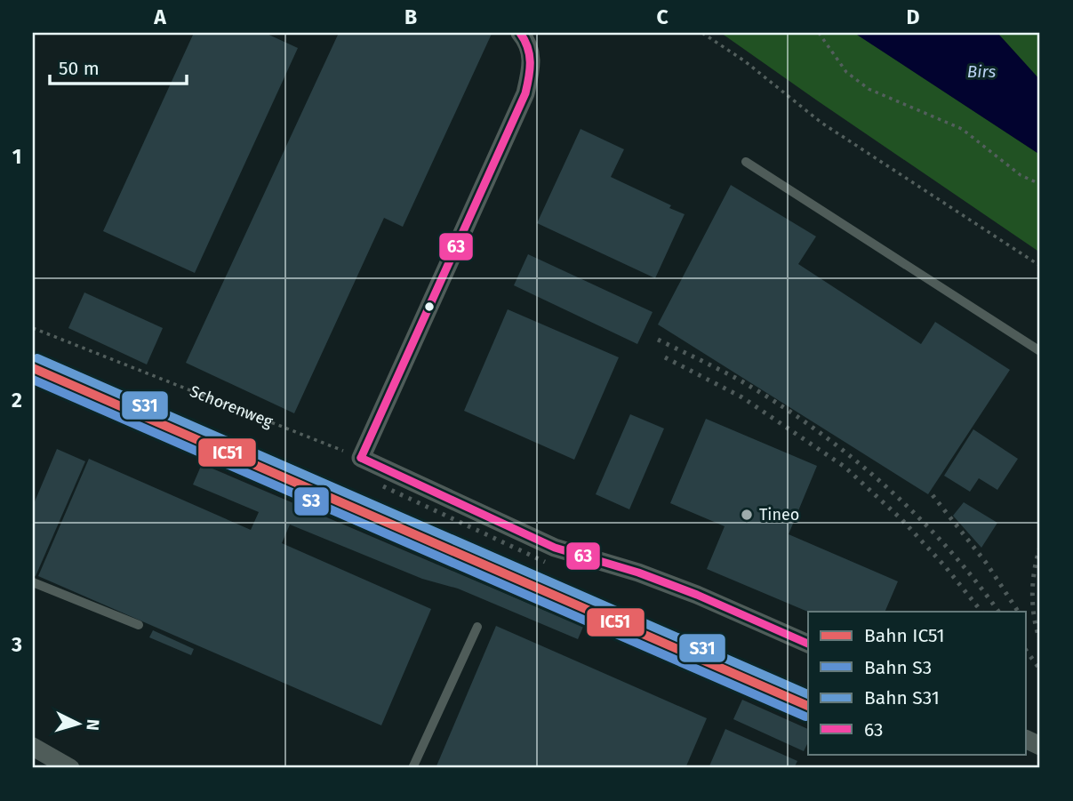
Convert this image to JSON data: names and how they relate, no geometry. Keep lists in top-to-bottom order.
{
  "streets": {
    "path": ["Schorenweg"]
  },
  "water": ["Birs"],
  "places": ["Tineo"],
  "lines": [
    "transit line 63",
    "rail line S31",
    "rail line IC51",
    "rail line S3"
  ],
  "legend": [
    "Bahn IC51",
    "Bahn S3",
    "Bahn S31",
    "63"
  ],
  "scale_bar": "50 m",
  "north": "right",
  "grid": {
    "columns": [
      "A",
      "B",
      "C",
      "D"
    ],
    "rows": ["1", "2", "3"]
  }
}
